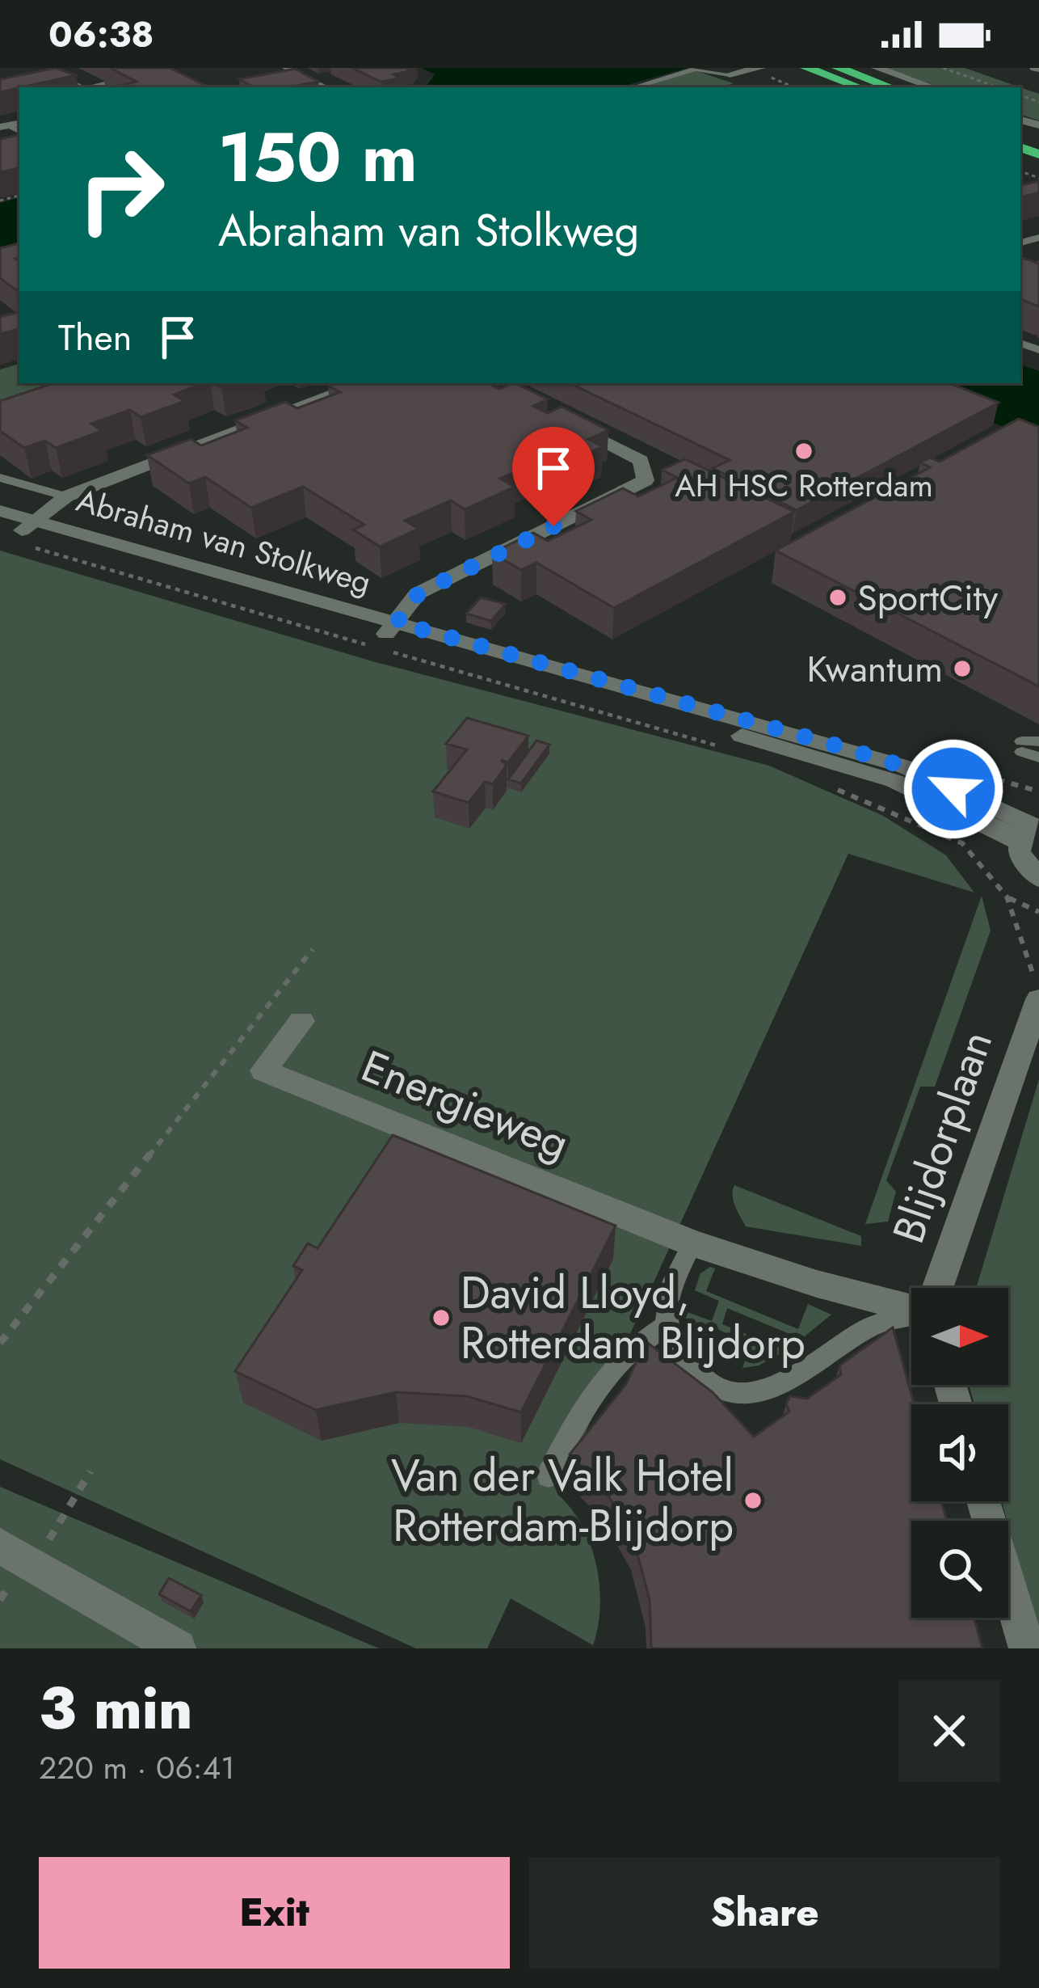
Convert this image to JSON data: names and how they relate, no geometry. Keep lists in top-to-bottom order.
{
  "streets": {
    "street": ["Abraham van Stolkweg", "Energieweg", "Blijdorplaan"]
  },
  "places": [
    "AH HSC Rotterdam",
    "SportCity",
    "Kwantum",
    "David Lloyd, Rotterdam Blijdorp",
    "Van der Valk Hotel Rotterdam-Blijdorp"
  ],
  "north": "right",
  "page": {
    "status": "06:38",
    "turn": ["150 m", "Abraham van Stolkweg"],
    "then": "Then",
    "heading": ["3 min", "220 m · 06:41"],
    "buttons": ["Exit", "Share"]
  }
}
